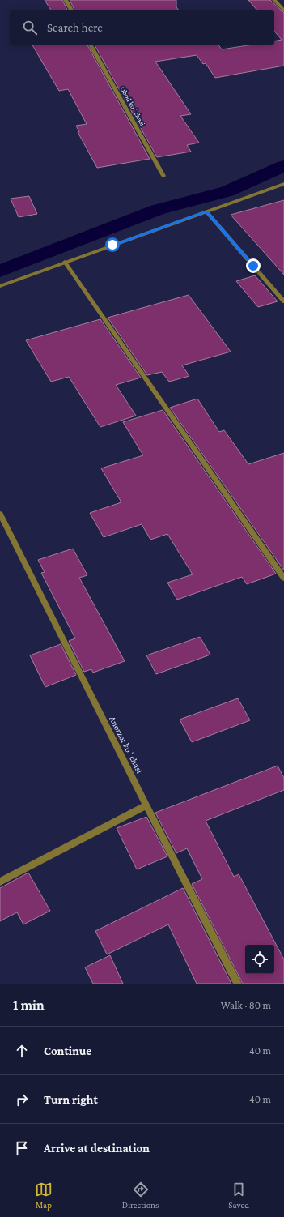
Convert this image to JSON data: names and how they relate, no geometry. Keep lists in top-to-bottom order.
{
  "streets": {
    "street": ["Obod koʻchasi", "Anorzor koʻchasi"]
  },
  "page": {
    "search": "Search here",
    "heading": ["1 min", "Walk · 80 m"],
    "list": [
      ["Continue", "40 m"],
      ["Turn right", "40 m"],
      "Arrive at destination"
    ],
    "nav": ["Map", "Directions", "Saved"]
  }
}
